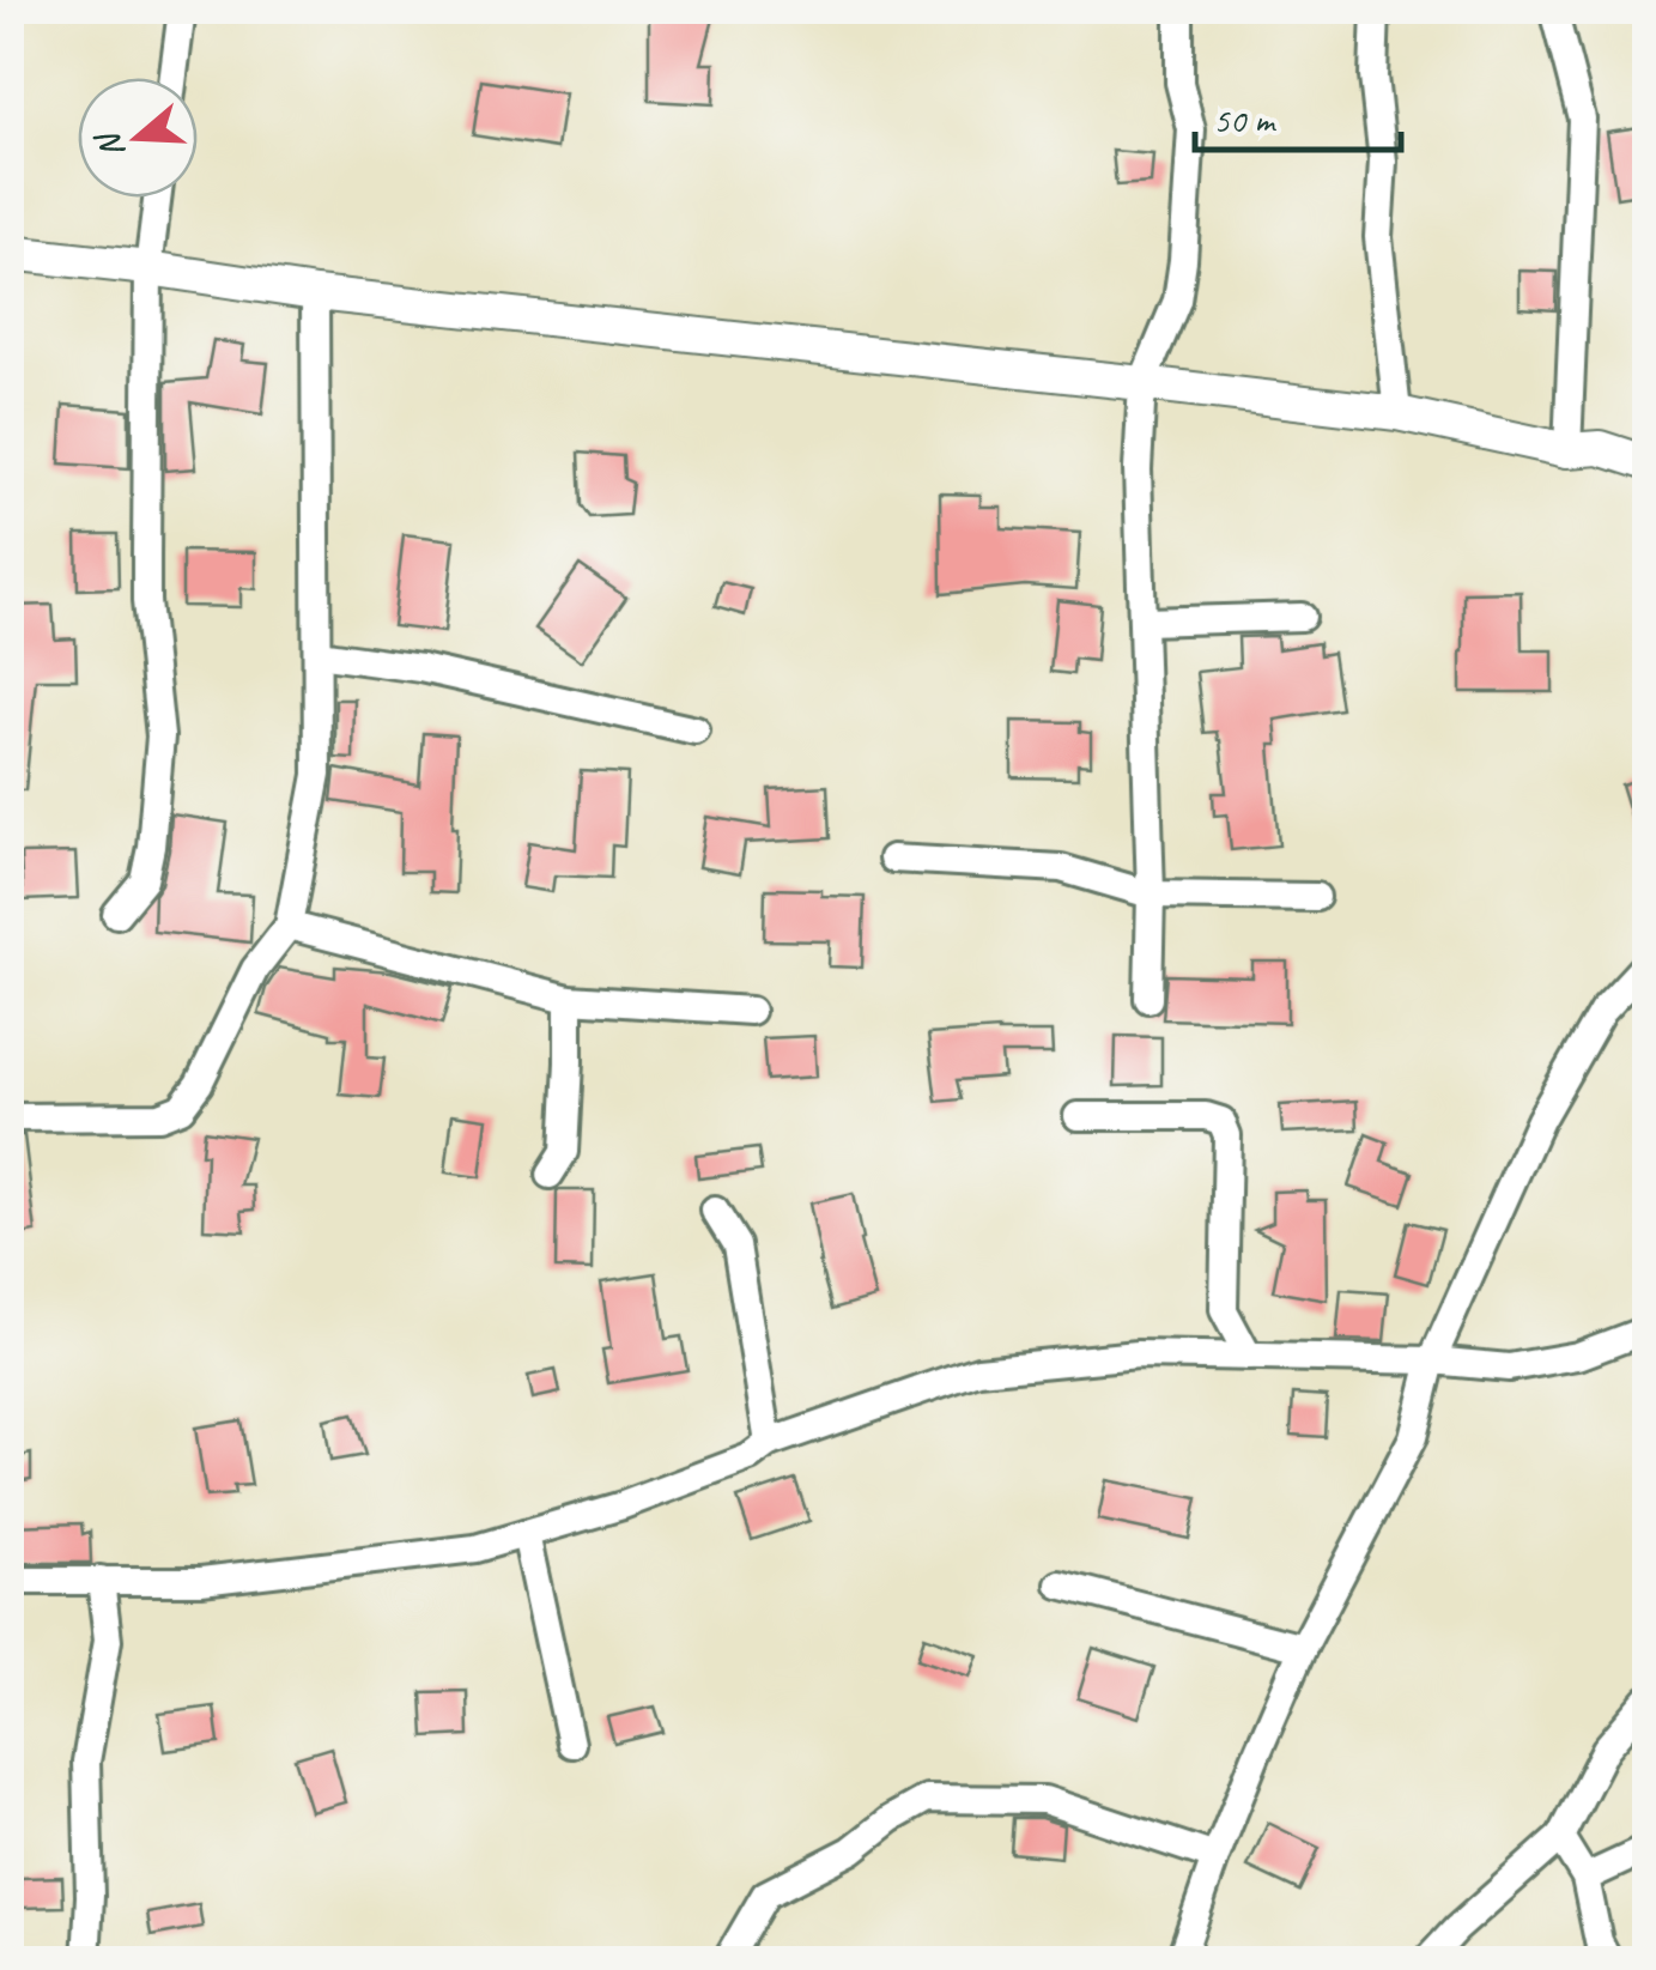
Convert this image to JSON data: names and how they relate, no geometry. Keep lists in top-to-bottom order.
{
  "scale_bar": "50 m",
  "north": "left"
}
